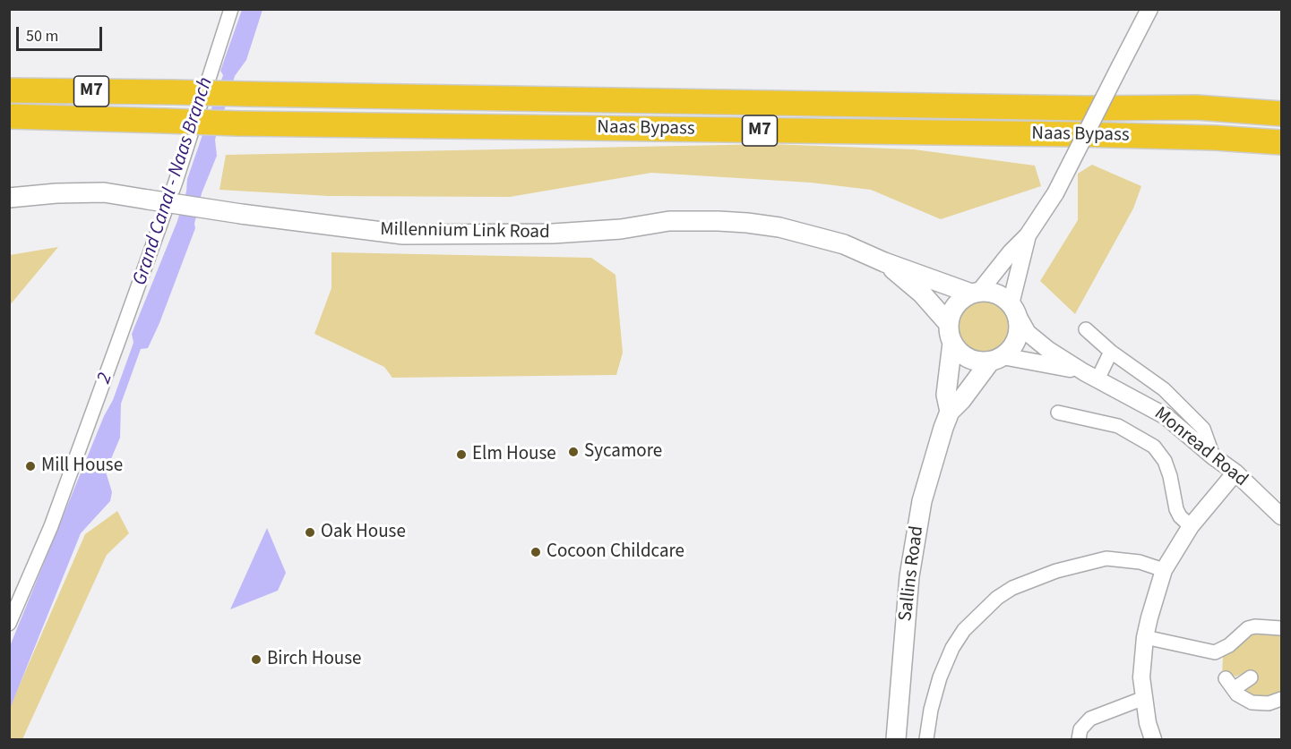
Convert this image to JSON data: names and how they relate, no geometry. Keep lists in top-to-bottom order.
{
  "streets": {
    "highway": ["M7", "Naas Bypass"],
    "main road": ["Millennium Link Road", "Sallins Road"],
    "street": ["Monread Road"]
  },
  "crossings": [
    ["Millennium Link Road", "Monread Road"],
    ["Millennium Link Road", "Sallins Road"],
    ["Monread Road", "Sallins Road"]
  ],
  "water": ["Grand Canal - Naas Branch", "2"],
  "places": [
    "Sycamore",
    "Elm House",
    "Mill House",
    "Oak House",
    "Cocoon Childcare",
    "Birch House"
  ],
  "scale_bar": "50 m"
}
